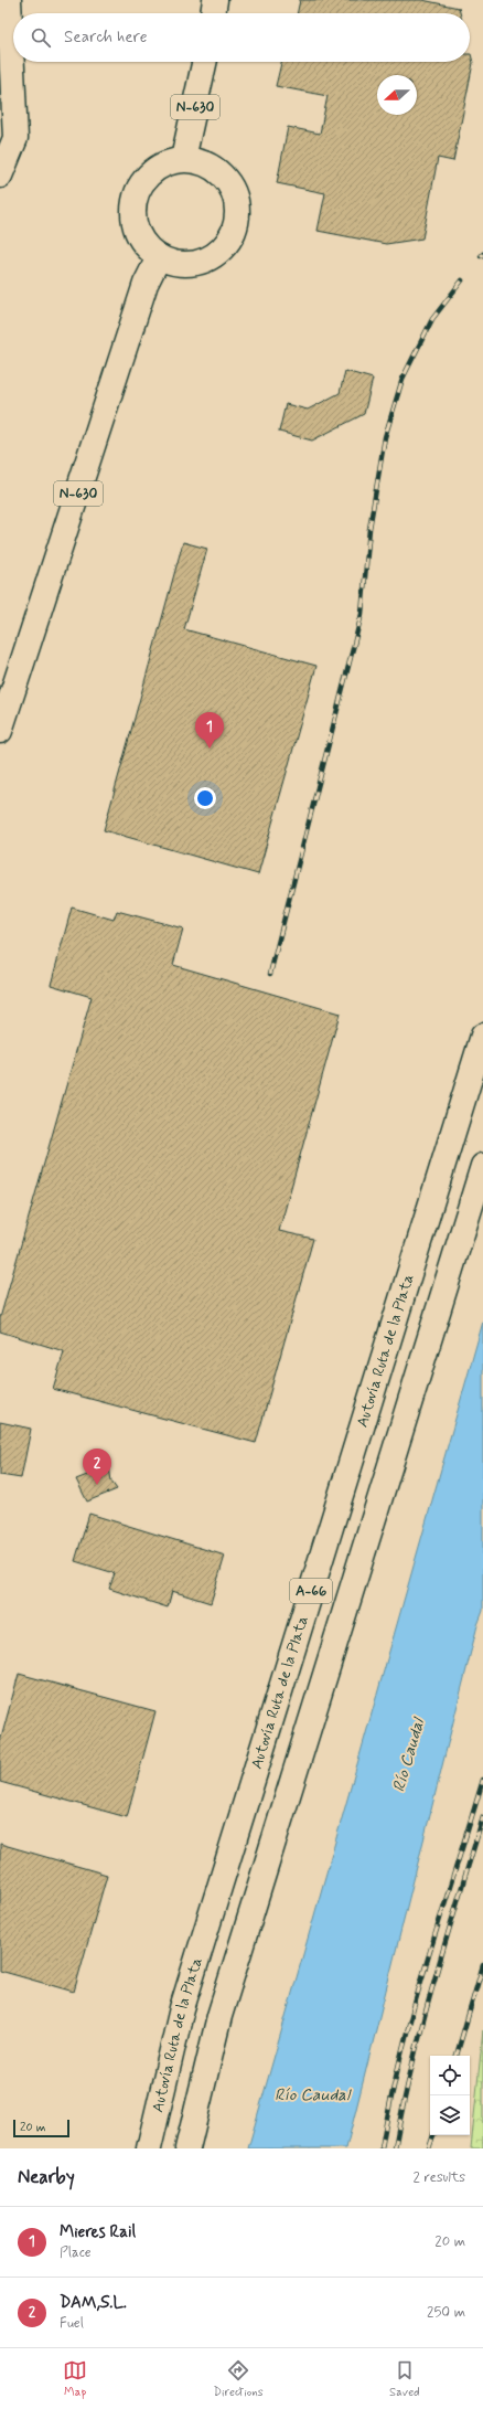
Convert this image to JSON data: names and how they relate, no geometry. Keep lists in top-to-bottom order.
{
  "streets": {
    "main road": ["N-630", "Autovía Ruta de la Plata", "A-66"]
  },
  "water": ["Río Caudal"],
  "scale_bar": "20 m",
  "north": "left",
  "page": {
    "search": "Search here",
    "pins": ["1", "2"],
    "scale": "20 m",
    "heading": ["Nearby", "2 results"],
    "list": [
      {
        "mark": "1",
        "name": "Mieres Rail",
        "note": "Place",
        "value": "20 m"
      },
      {
        "mark": "2",
        "name": "DAM,S.L.",
        "note": "Fuel",
        "value": "250 m"
      }
    ],
    "nav": ["Map", "Directions", "Saved"]
  }
}
